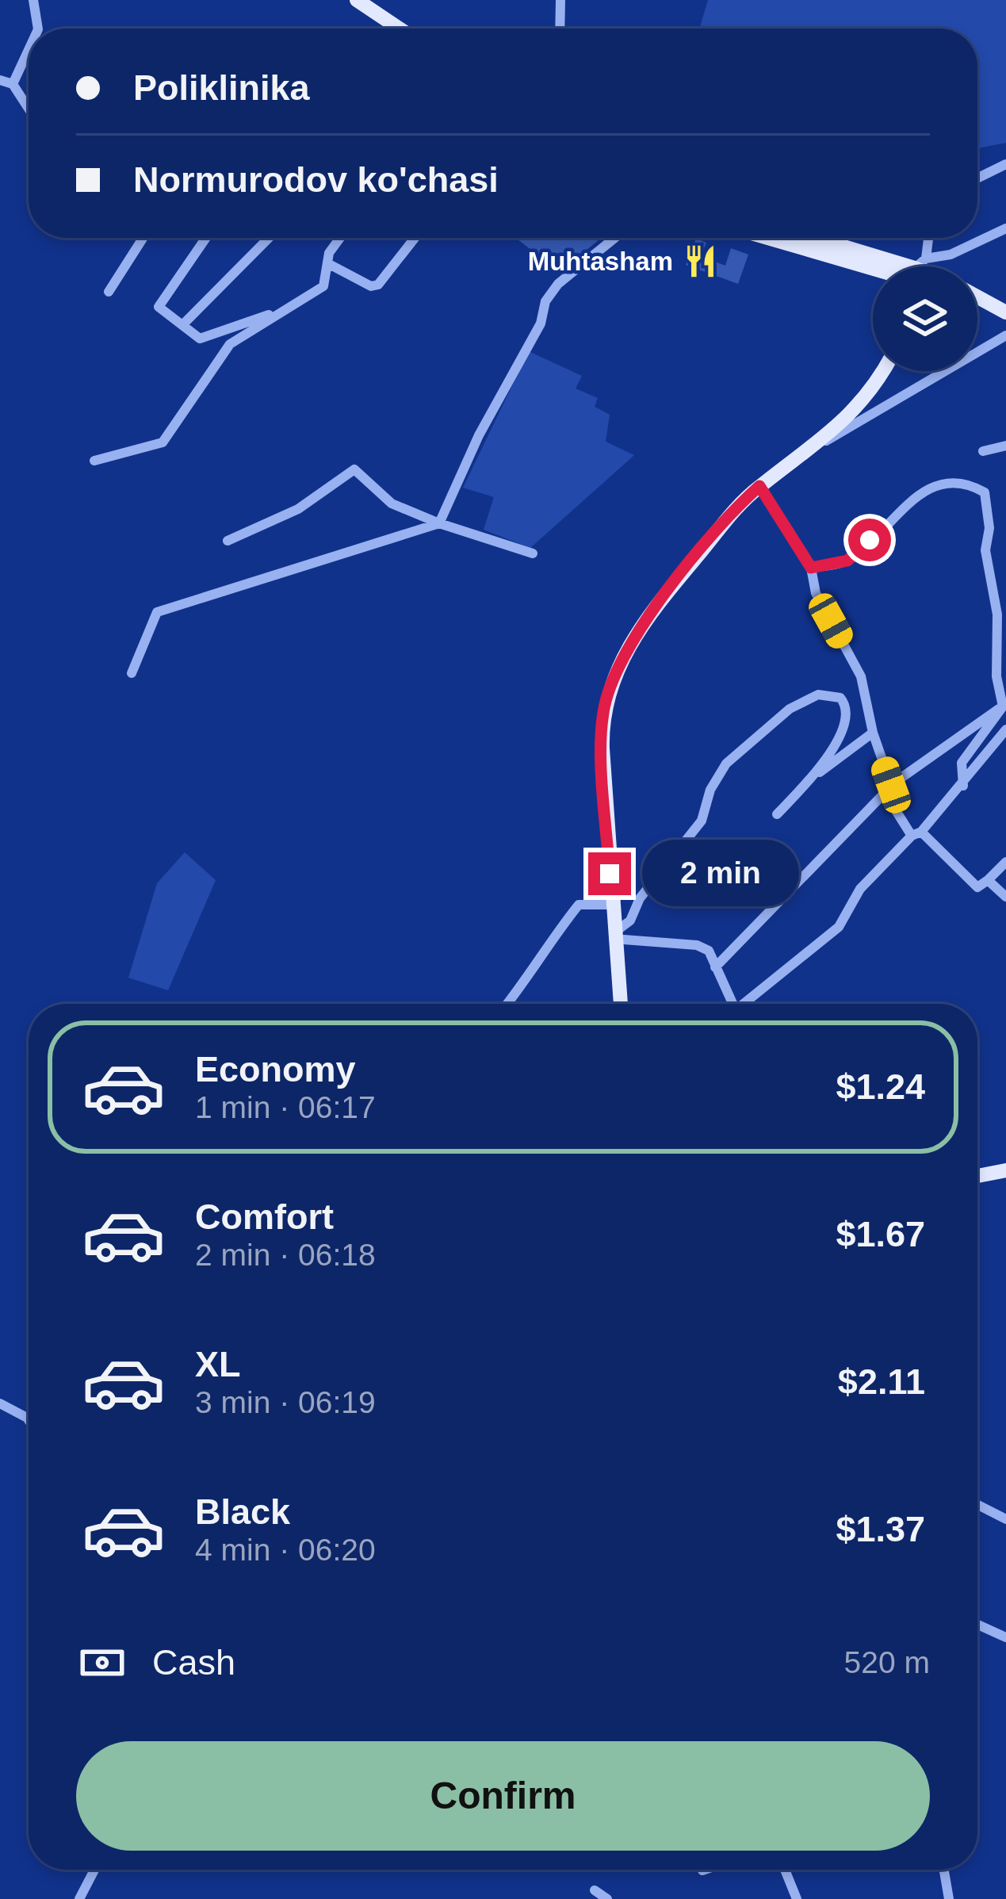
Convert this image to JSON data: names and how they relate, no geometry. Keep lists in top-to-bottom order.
{
  "places": {
    "restaurant": ["Muhtasham"]
  },
  "page": {
    "banner": ["Poliklinika", "Normurodov ko'chasi"],
    "bubble": "2 min",
    "list": [
      {
        "name": "Economy",
        "note": "1 min · 06:17",
        "value": "$1.24"
      },
      {
        "name": "Comfort",
        "note": "2 min · 06:18",
        "value": "$1.67"
      },
      {
        "name": "XL",
        "note": "3 min · 06:19",
        "value": "$2.11"
      },
      {
        "name": "Black",
        "note": "4 min · 06:20",
        "value": "$1.37"
      }
    ],
    "pay": ["Cash", "520 m"],
    "buttons": "Confirm"
  }
}
